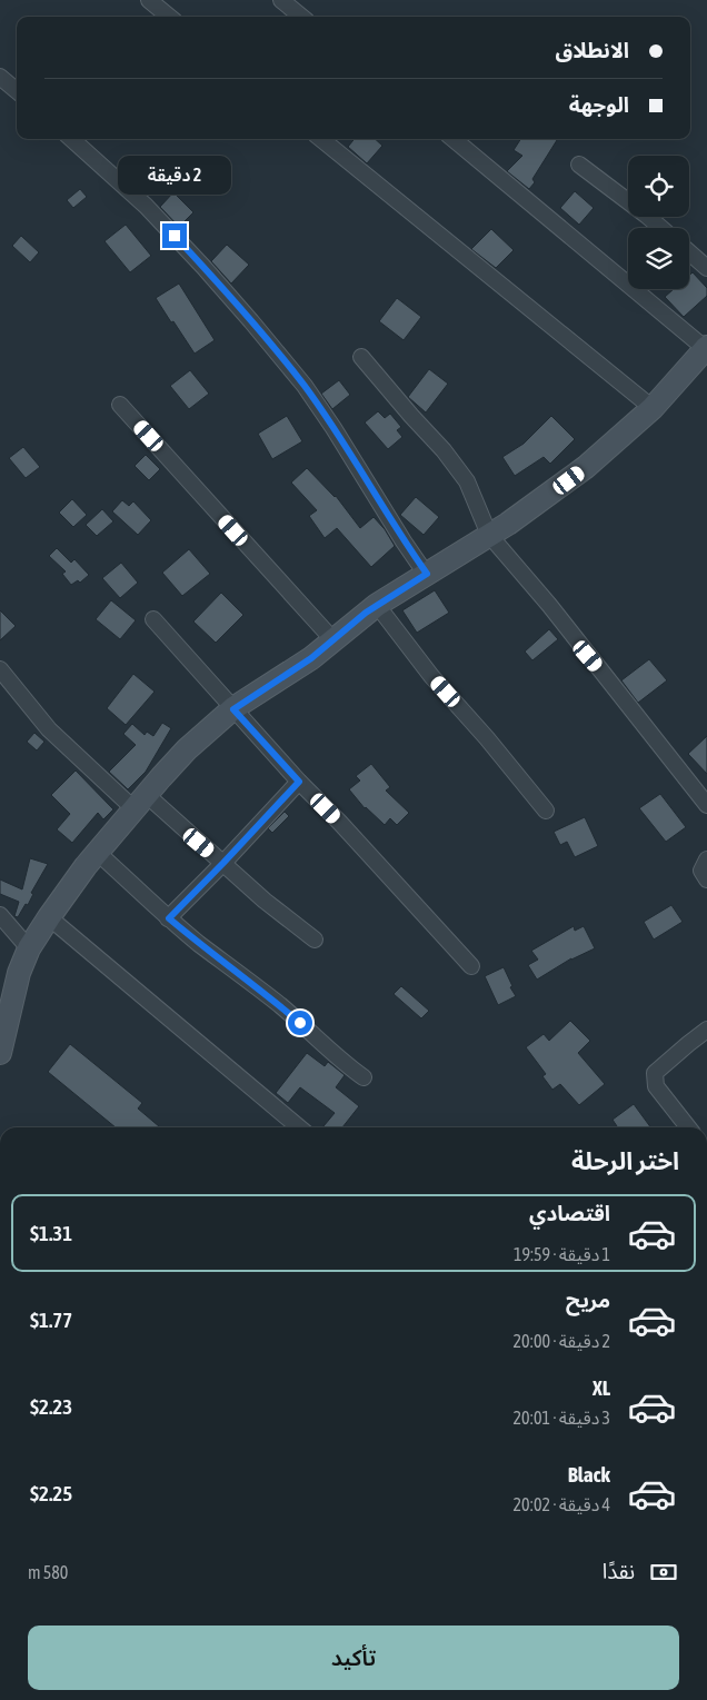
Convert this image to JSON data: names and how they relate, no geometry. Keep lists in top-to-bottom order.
{
  "page": {
    "banner": ["الانطلاق", "الوجهة"],
    "bubble": "2 دقيقة",
    "heading": "اختر الرحلة",
    "list": [
      {
        "name": "اقتصادي",
        "note": "1 دقيقة · 19:59",
        "value": "$1.31"
      },
      {
        "name": "مريح",
        "note": "2 دقيقة · 20:00",
        "value": "$1.77"
      },
      {
        "name": "XL",
        "note": "3 دقيقة · 20:01",
        "value": "$2.23"
      },
      {
        "name": "Black",
        "note": "4 دقيقة · 20:02",
        "value": "$2.25"
      }
    ],
    "pay": ["نقدًا", "580 m"],
    "buttons": "تأكيد"
  }
}
